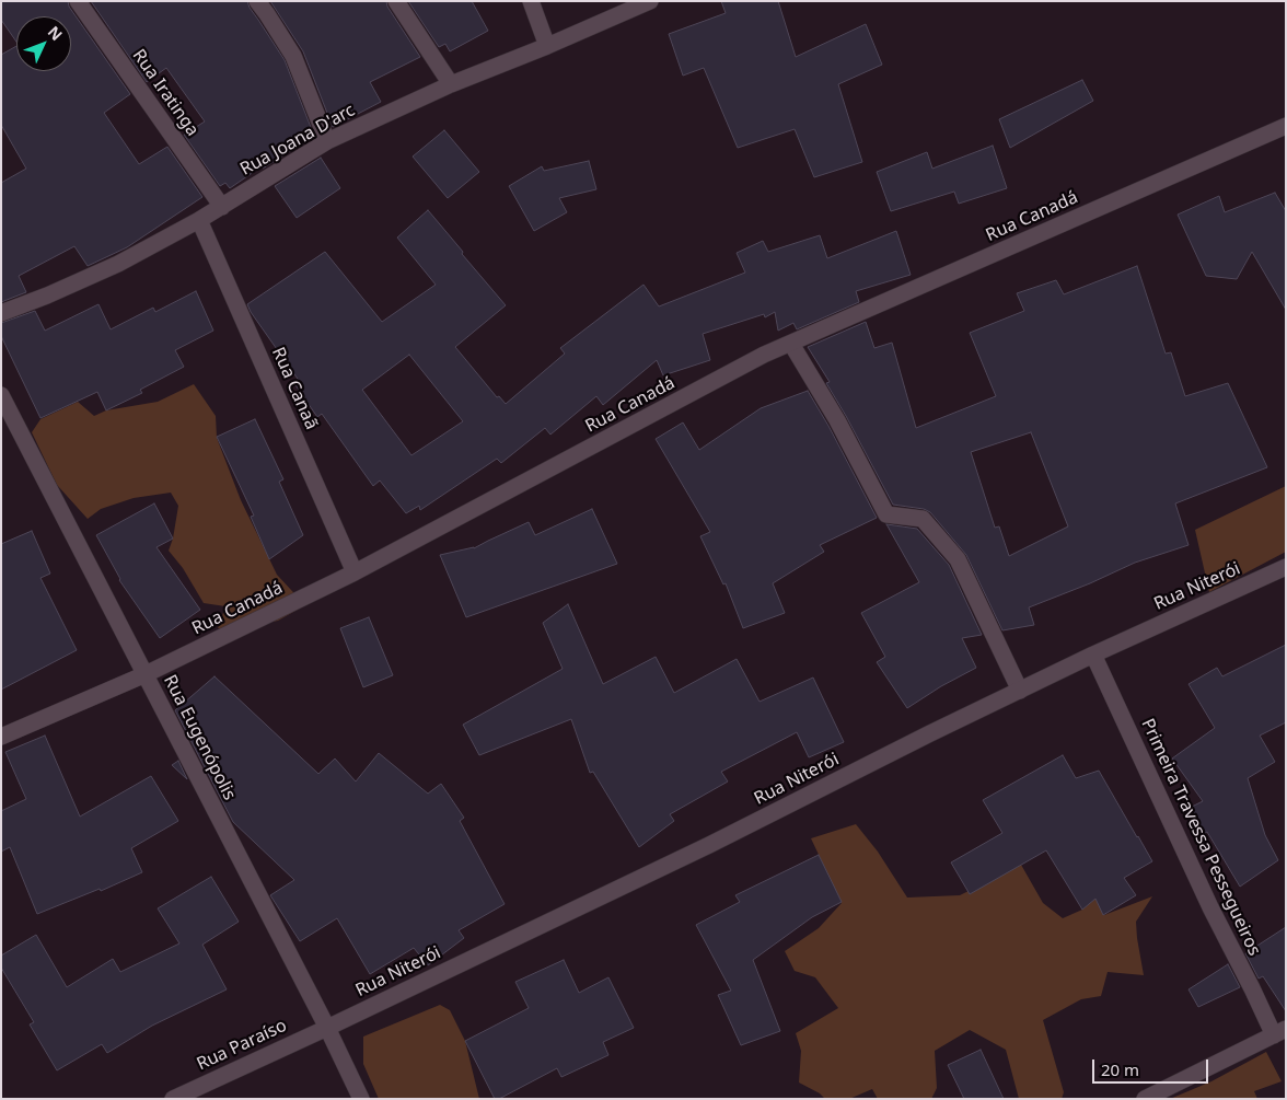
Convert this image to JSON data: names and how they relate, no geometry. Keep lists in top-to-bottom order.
{
  "streets": {
    "street": [
      "Rua Iratinga",
      "Rua Joana D'arc",
      "Rua Canadá",
      "Rua Canaã",
      "Rua Niterói",
      "Rua Eugenópolis",
      "Primeira Travessa Pessegueiros",
      "Rua Paraíso"
    ]
  },
  "crossings": [
    ["Rua Iratinga", "Rua Joana D'arc"],
    ["Rua Joana D'arc", "Rua Canaã"],
    ["Rua Canadá", "Rua Canaã"],
    ["Rua Canadá", "Rua Eugenópolis"],
    ["Rua Niterói", "Rua Eugenópolis"],
    ["Rua Niterói", "Primeira Travessa Pessegueiros"],
    ["Rua Niterói", "Rua Paraíso"],
    ["Rua Eugenópolis", "Rua Paraíso"]
  ],
  "scale_bar": "20 m",
  "north": "top right"
}
